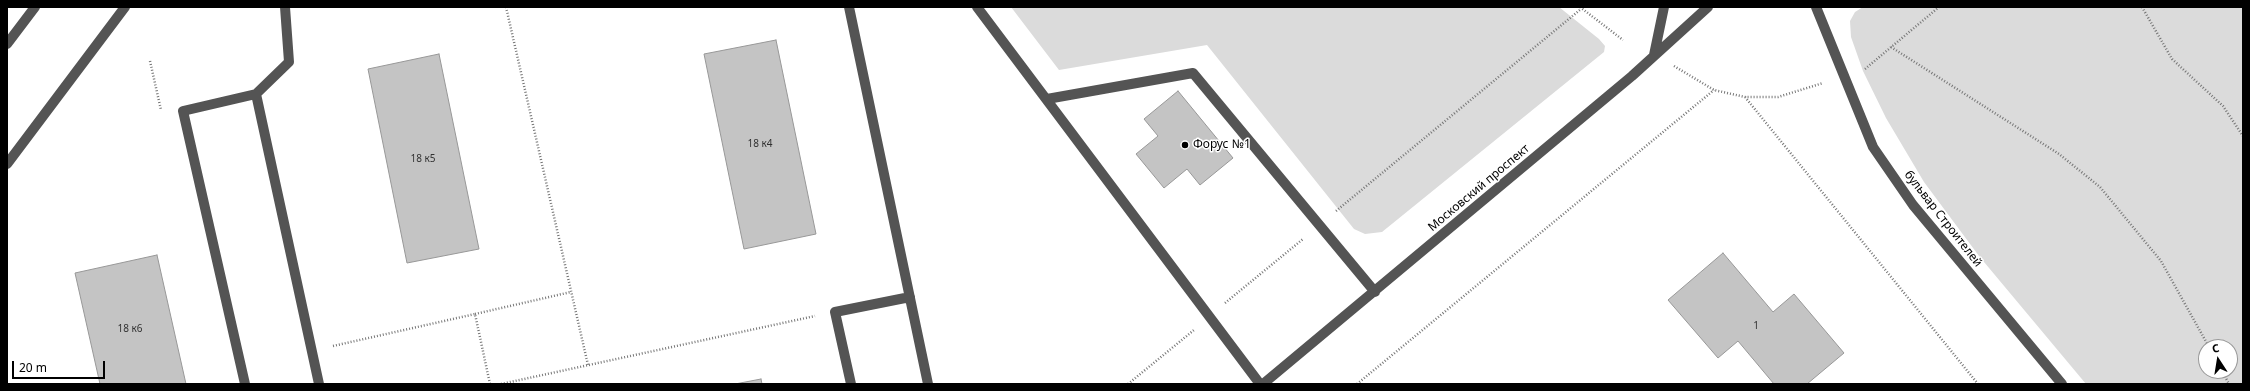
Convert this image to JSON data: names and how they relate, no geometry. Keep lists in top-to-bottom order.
{
  "streets": {
    "street": ["Московский проспект", "бульвар Строителей"]
  },
  "places": ["Форус №1"],
  "house_numbers": [
    "18 к4",
    "18 к5",
    "1",
    "18 к6"
  ],
  "scale_bar": "20 m",
  "north": "top"
}
